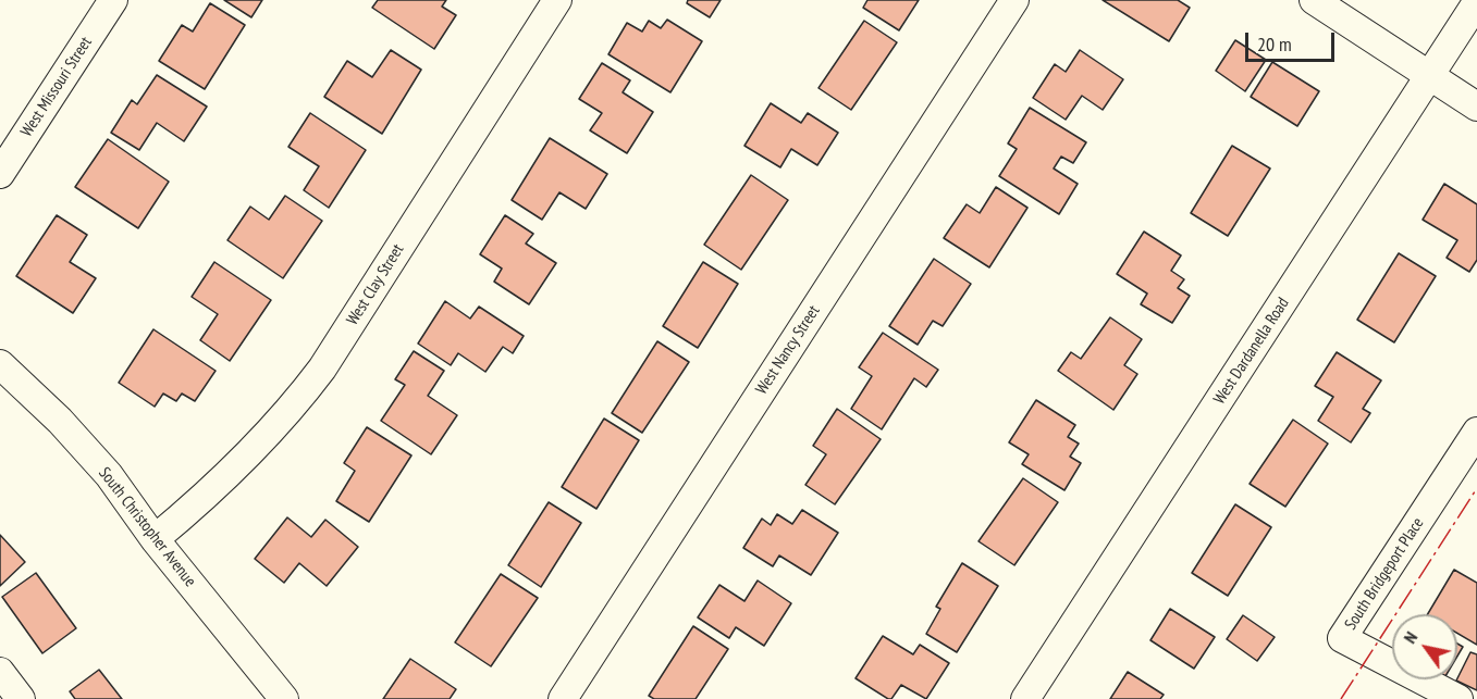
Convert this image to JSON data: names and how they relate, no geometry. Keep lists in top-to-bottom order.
{
  "streets": {
    "street": [
      "West Missouri Street",
      "West Clay Street",
      "West Nancy Street",
      "West Dardanella Road",
      "South Christopher Avenue",
      "South Bridgeport Place"
    ]
  },
  "crossings": [
    ["West Clay Street", "South Christopher Avenue"]
  ],
  "scale_bar": "20 m",
  "north": "top left"
}
